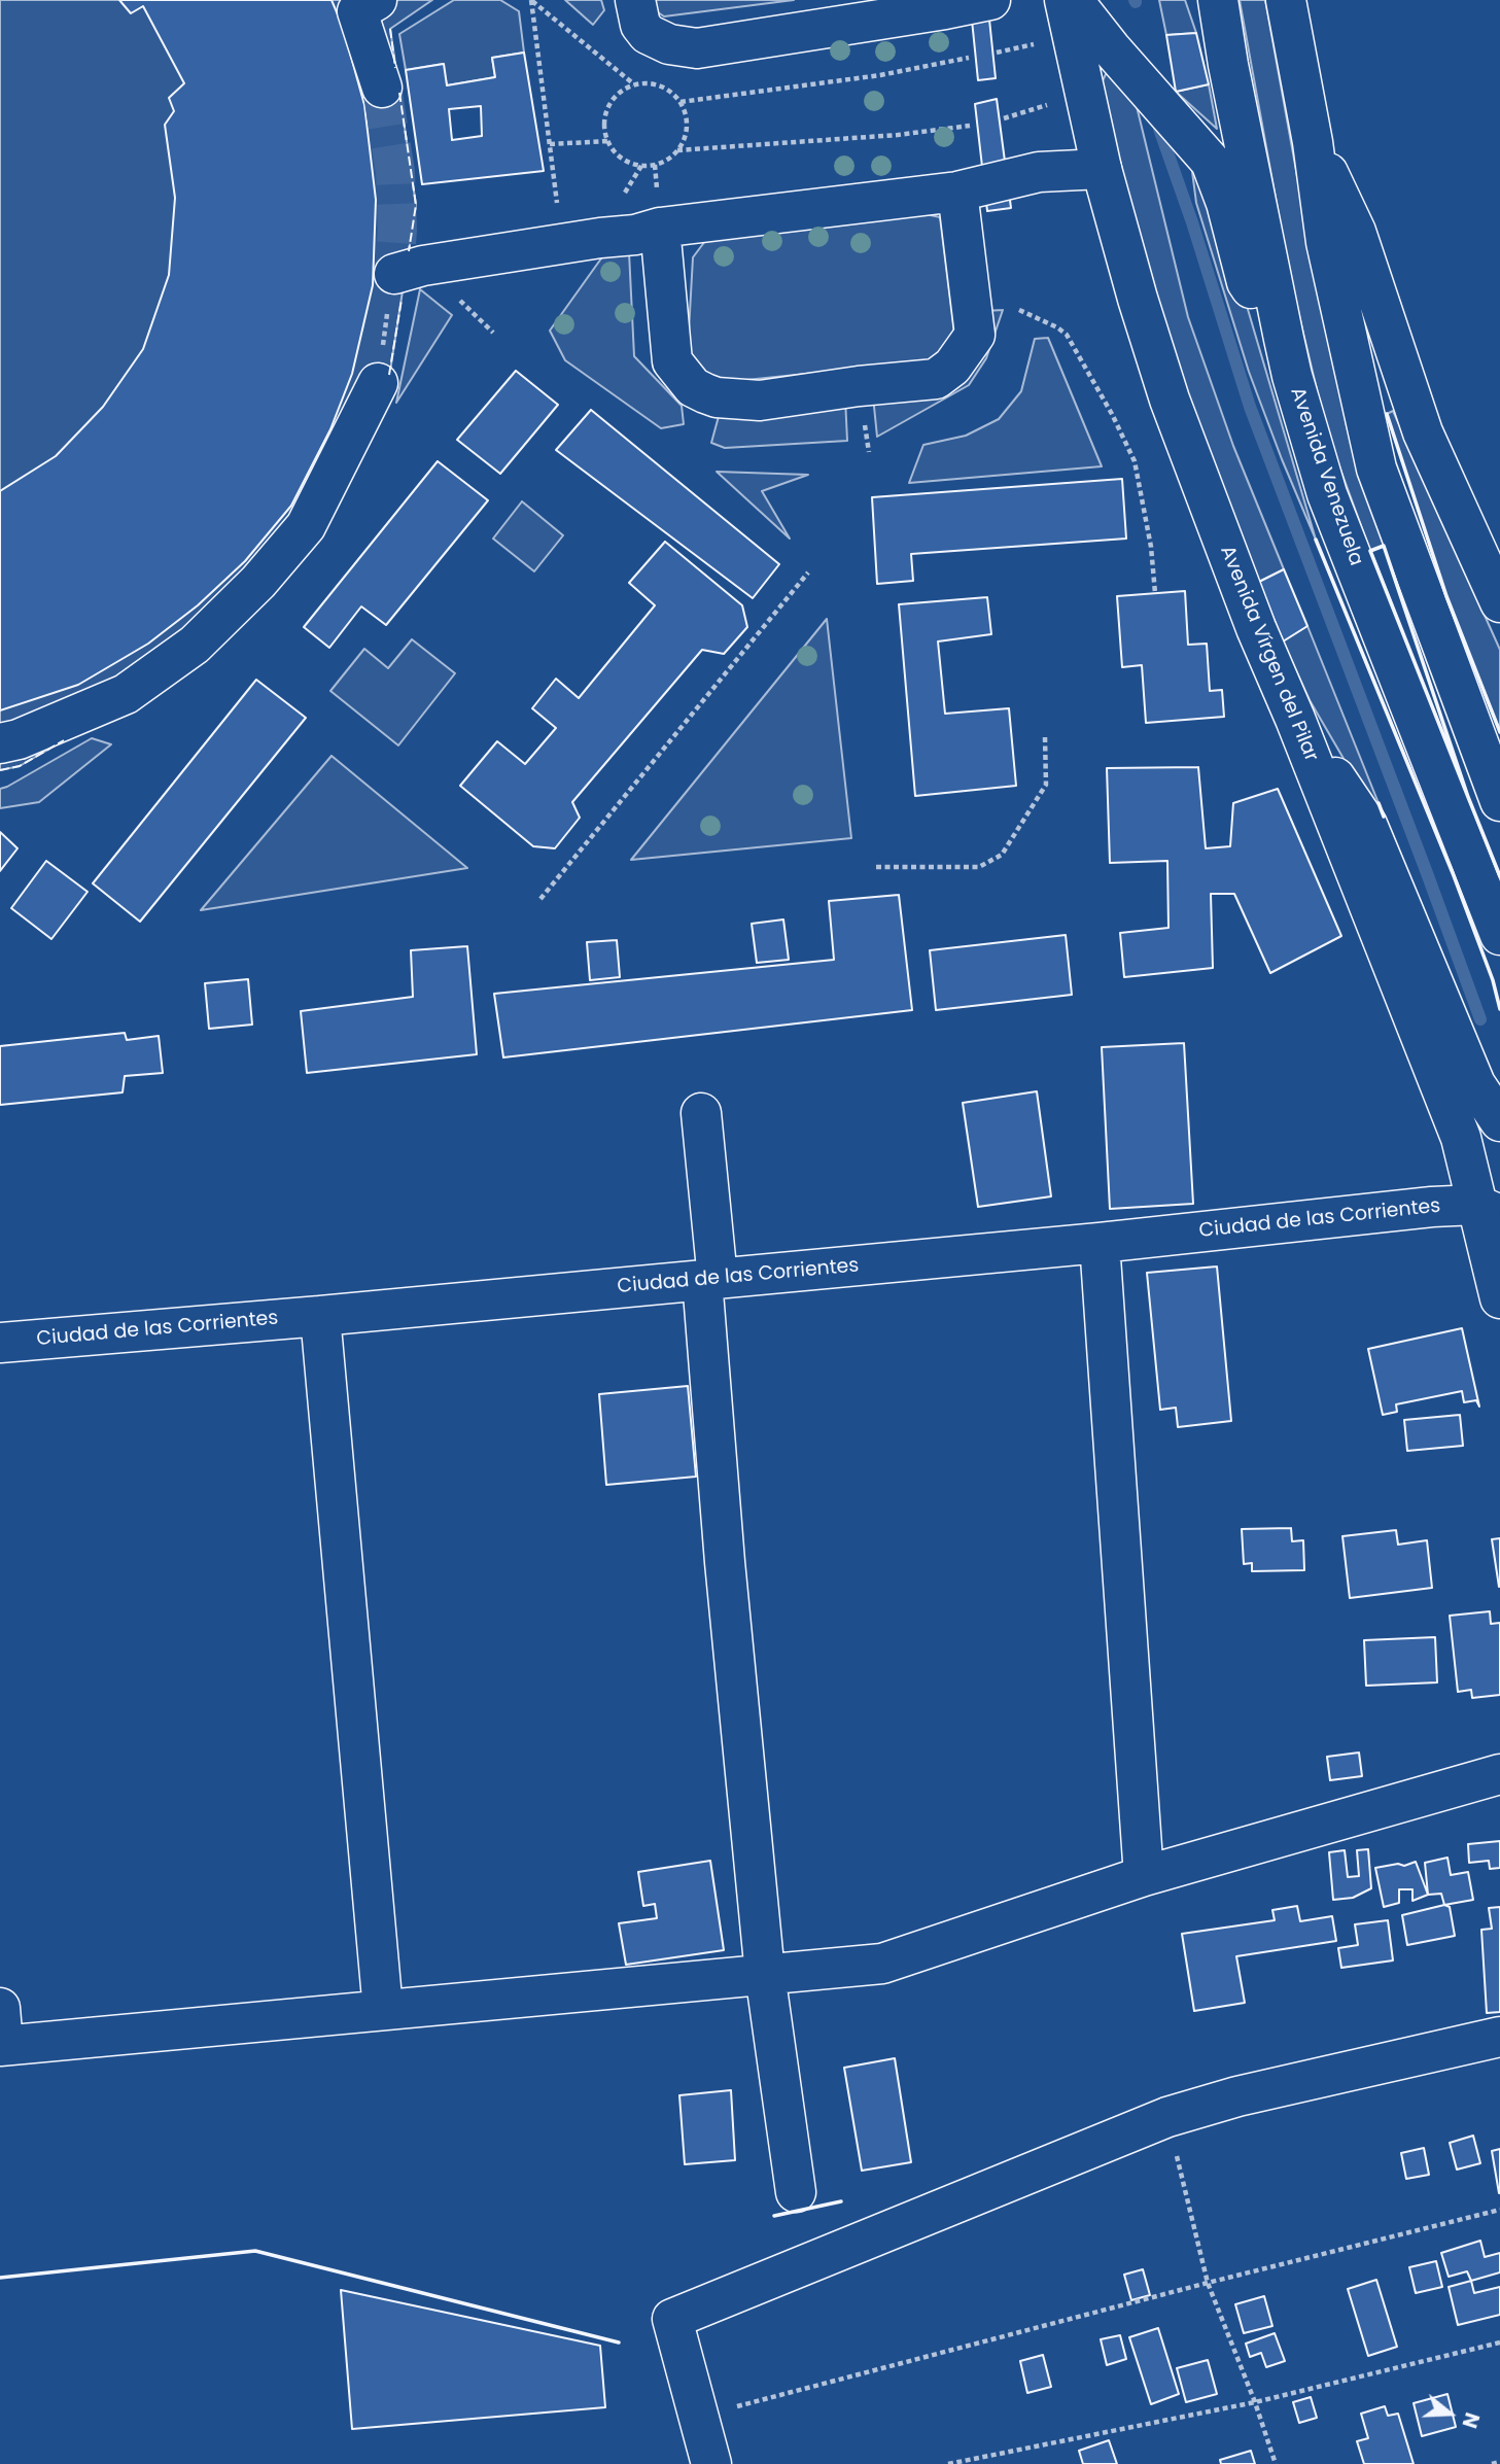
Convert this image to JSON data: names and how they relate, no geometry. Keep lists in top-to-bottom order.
{
  "streets": {
    "street": ["Avenida Venezuela", "Avenida Vírgen del Pilar", "Ciudad de las Corrientes"]
  },
  "crossings": [
    ["Avenida Vírgen del Pilar", "Ciudad de las Corrientes"]
  ],
  "north": "right"
}
